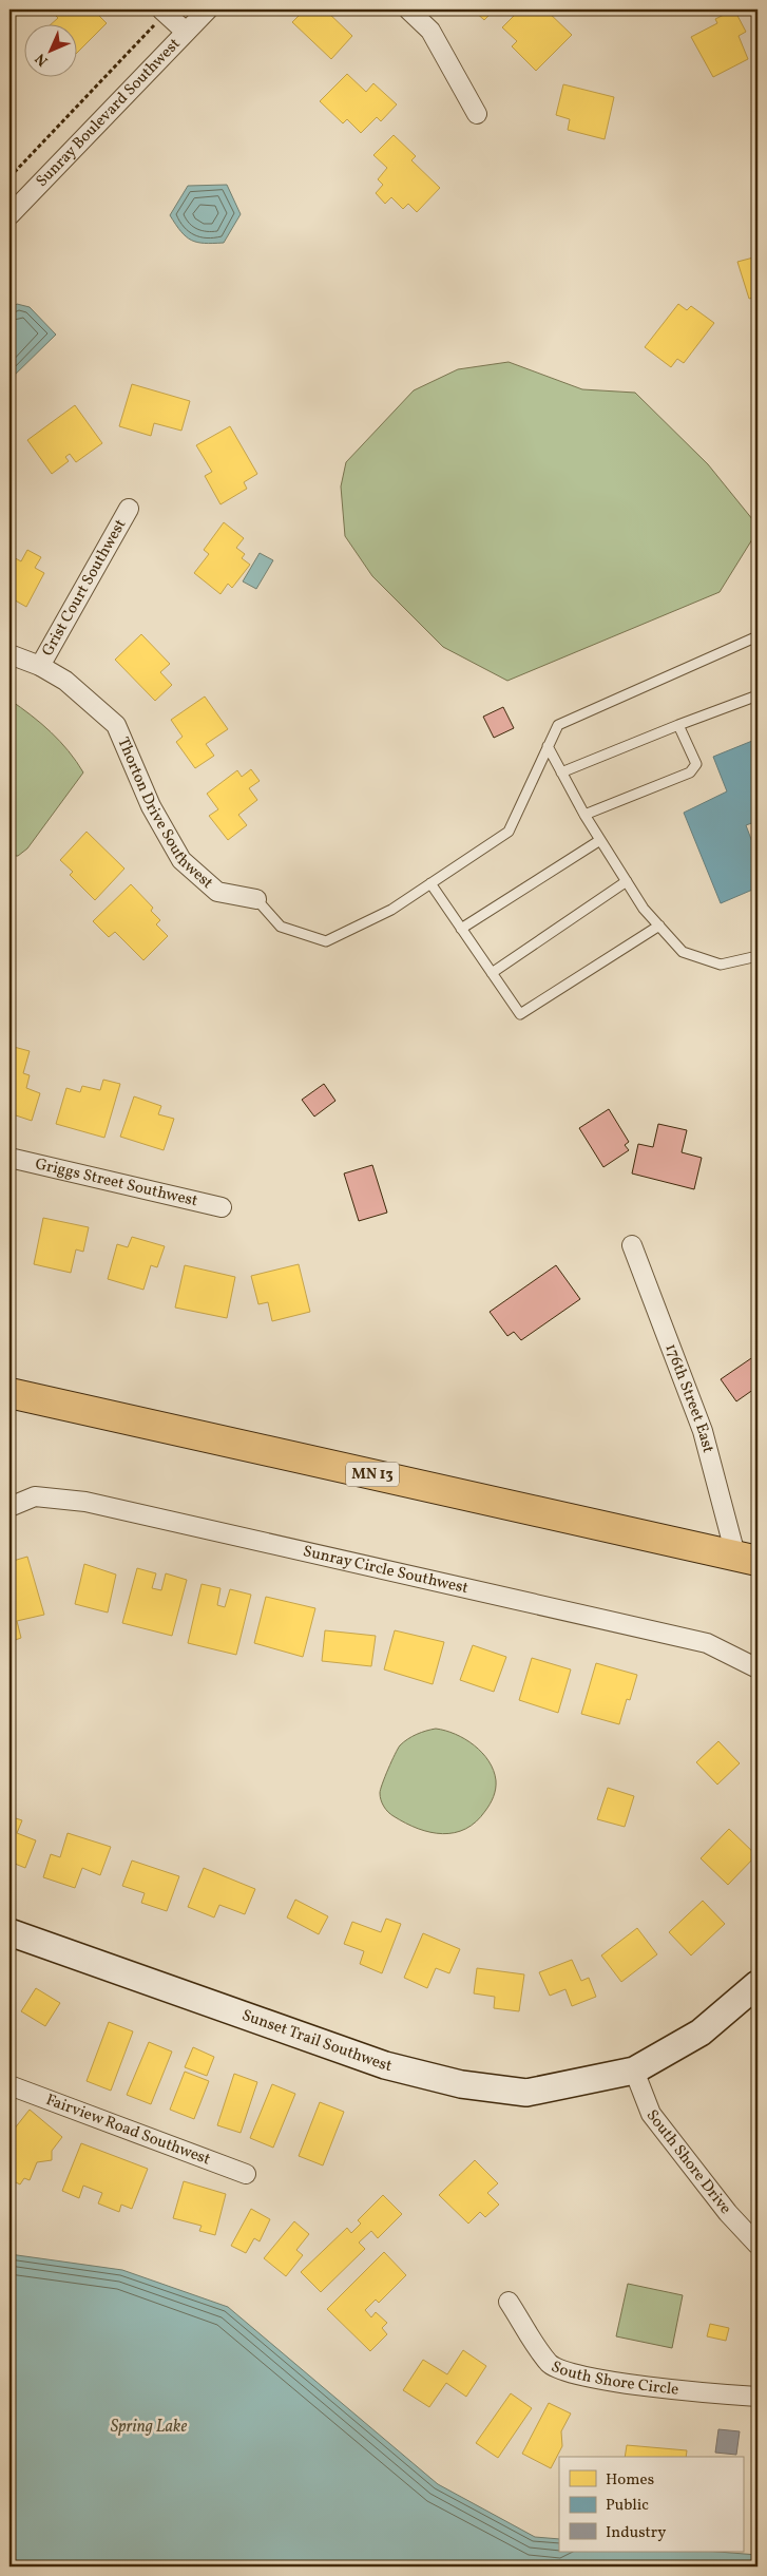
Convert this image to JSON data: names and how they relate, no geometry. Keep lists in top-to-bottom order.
{
  "streets": {
    "main road": ["MN 13"],
    "street": [
      "Sunray Boulevard Southwest",
      "Grist Court Southwest",
      "Thorton Drive Southwest",
      "Griggs Street Southwest",
      "176th Street East",
      "Sunray Circle Southwest",
      "Sunset Trail Southwest",
      "Fairview Road Southwest",
      "South Shore Drive",
      "South Shore Circle"
    ]
  },
  "crossings": [
    ["Grist Court Southwest", "Thorton Drive Southwest"],
    ["176th Street East", "MN 13"],
    ["Sunset Trail Southwest", "South Shore Drive"]
  ],
  "water": ["Spring Lake"],
  "legend": ["Homes", "Public", "Industry"],
  "north": "bottom left"
}
